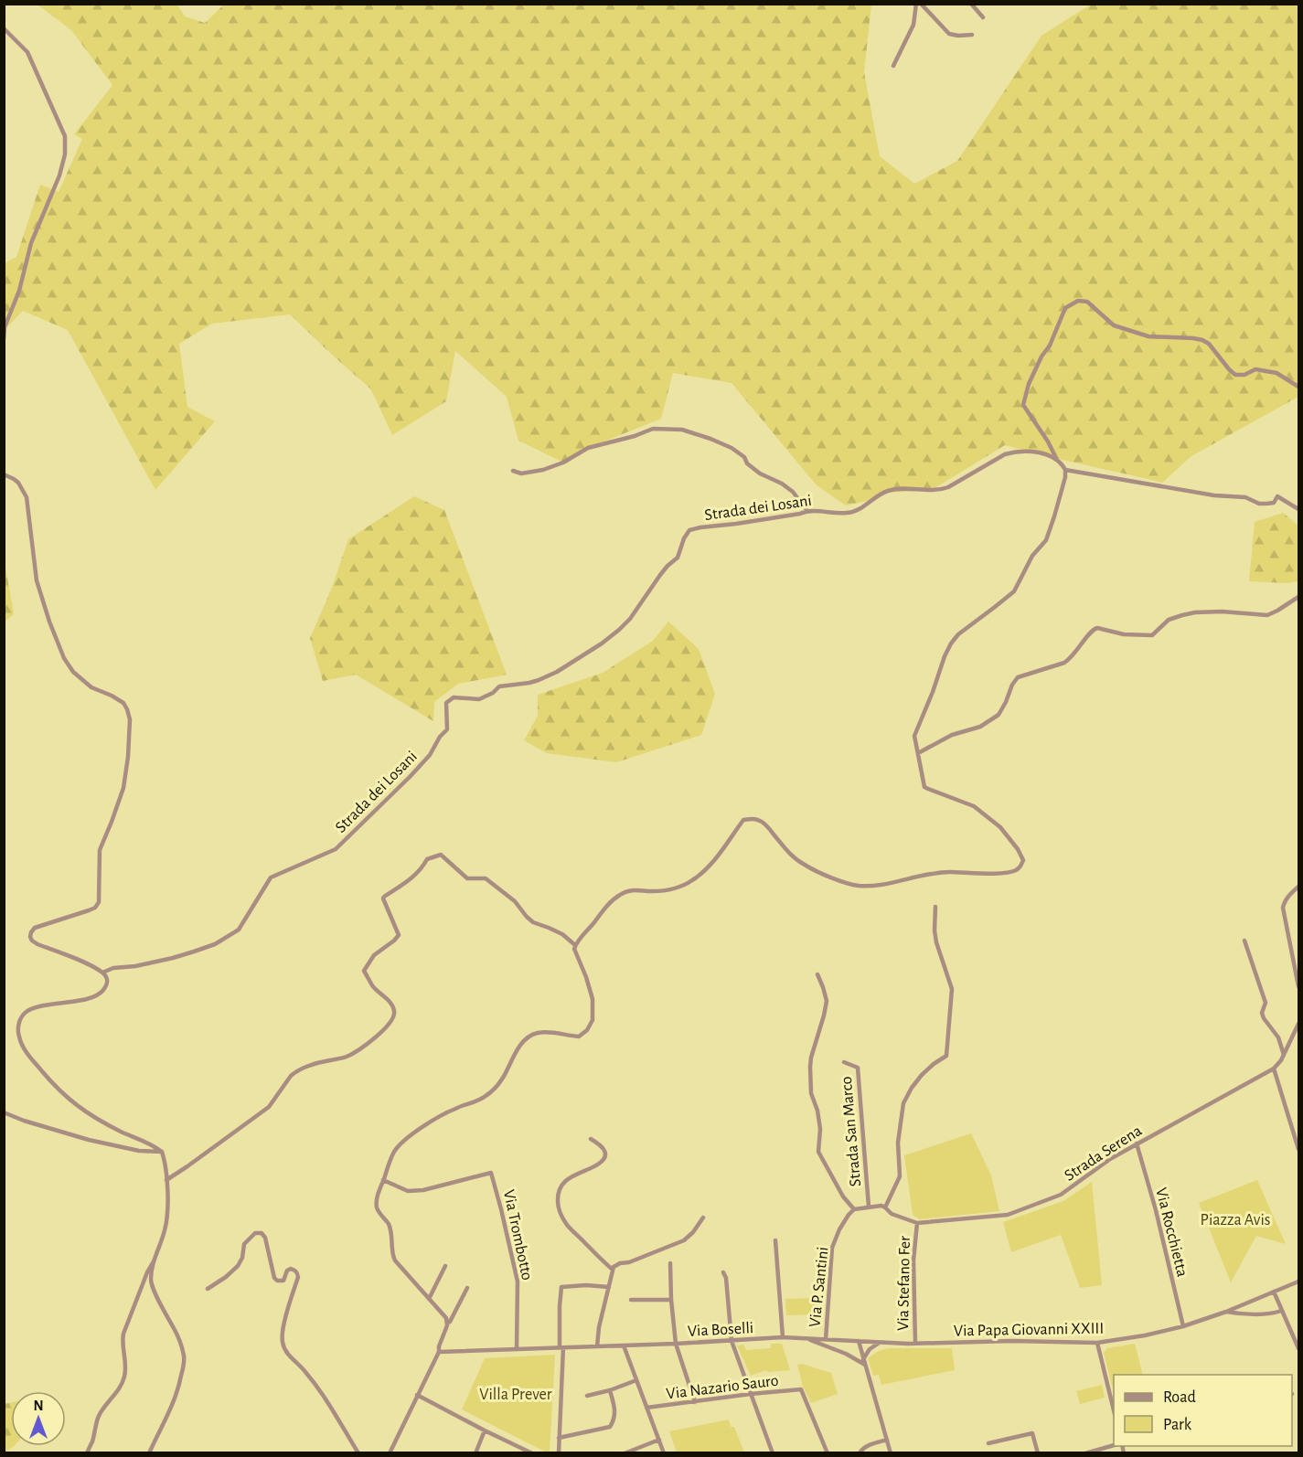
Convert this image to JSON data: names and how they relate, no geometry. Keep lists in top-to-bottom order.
{
  "streets": {
    "street": [
      "Strada dei Losani",
      "Strada San Marco",
      "Strada Serena",
      "Via Rocchietta",
      "Via Trombotto",
      "Via Stefano Fer",
      "Via P. Santini",
      "Via Boselli",
      "Via Papa Giovanni XXIII",
      "Via Nazario Sauro"
    ]
  },
  "crossings": [
    ["Strada Serena", "Via Rocchietta"],
    ["Strada Serena", "Via Stefano Fer"],
    ["Via Rocchietta", "Via Papa Giovanni XXIII"],
    ["Via Trombotto", "Via Boselli"],
    ["Via Stefano Fer", "Via Boselli"],
    ["Via Stefano Fer", "Via Papa Giovanni XXIII"],
    ["Via P. Santini", "Via Boselli"],
    ["Via Boselli", "Via Papa Giovanni XXIII"]
  ],
  "parks": ["Piazza Avis", "Villa Prever"],
  "legend": ["Road", "Park"],
  "north": "top"
}
